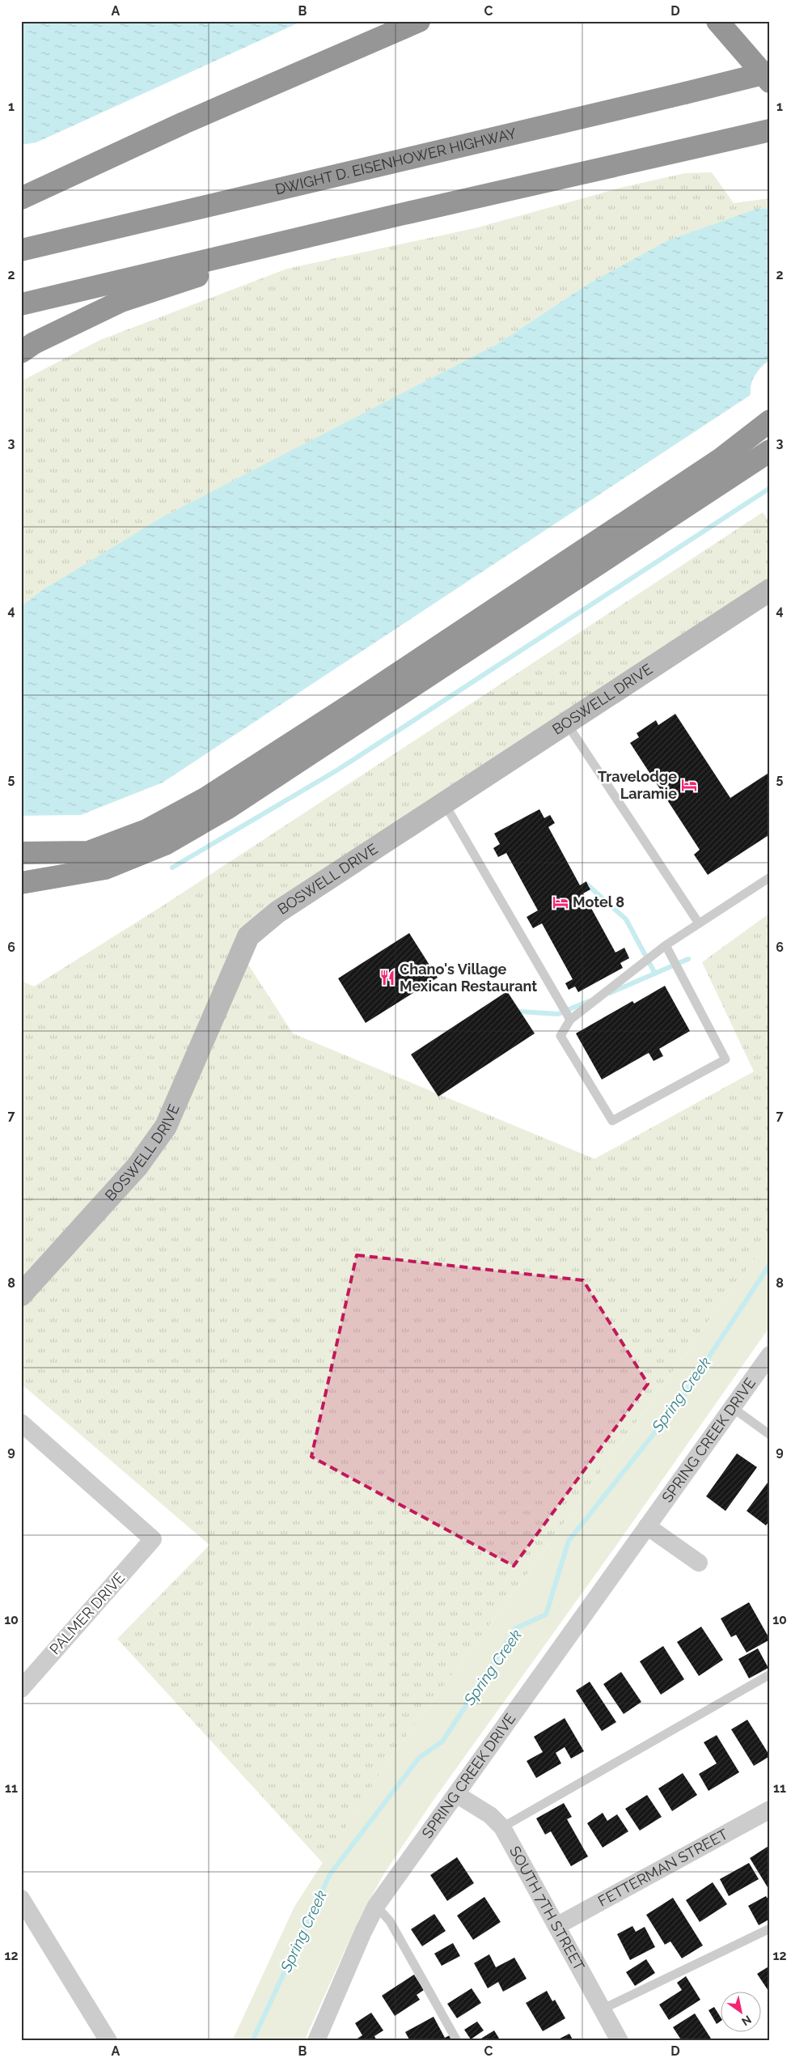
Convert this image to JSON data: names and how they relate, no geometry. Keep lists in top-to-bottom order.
{
  "streets": {
    "highway": ["DWIGHT D. EISENHOWER HIGHWAY"],
    "street": [
      "BOSWELL DRIVE",
      "SPRING CREEK DRIVE",
      "PALMER DRIVE",
      "FETTERMAN STREET",
      "SOUTH 7TH STREET"
    ]
  },
  "crossings": [
    ["SPRING CREEK DRIVE", "SOUTH 7TH STREET"],
    ["FETTERMAN STREET", "SOUTH 7TH STREET"]
  ],
  "water": ["Spring Creek"],
  "places": {
    "hotel": ["Travelodge Laramie", "Motel 8"],
    "restaurant": ["Chano's Village Mexican Restaurant"]
  },
  "north": "bottom right",
  "grid": {
    "columns": [
      "A",
      "B",
      "C",
      "D"
    ],
    "rows": [
      "1",
      "2",
      "3",
      "4",
      "5",
      "6",
      "7",
      "8",
      "9",
      "10",
      "11",
      "12"
    ]
  }
}
